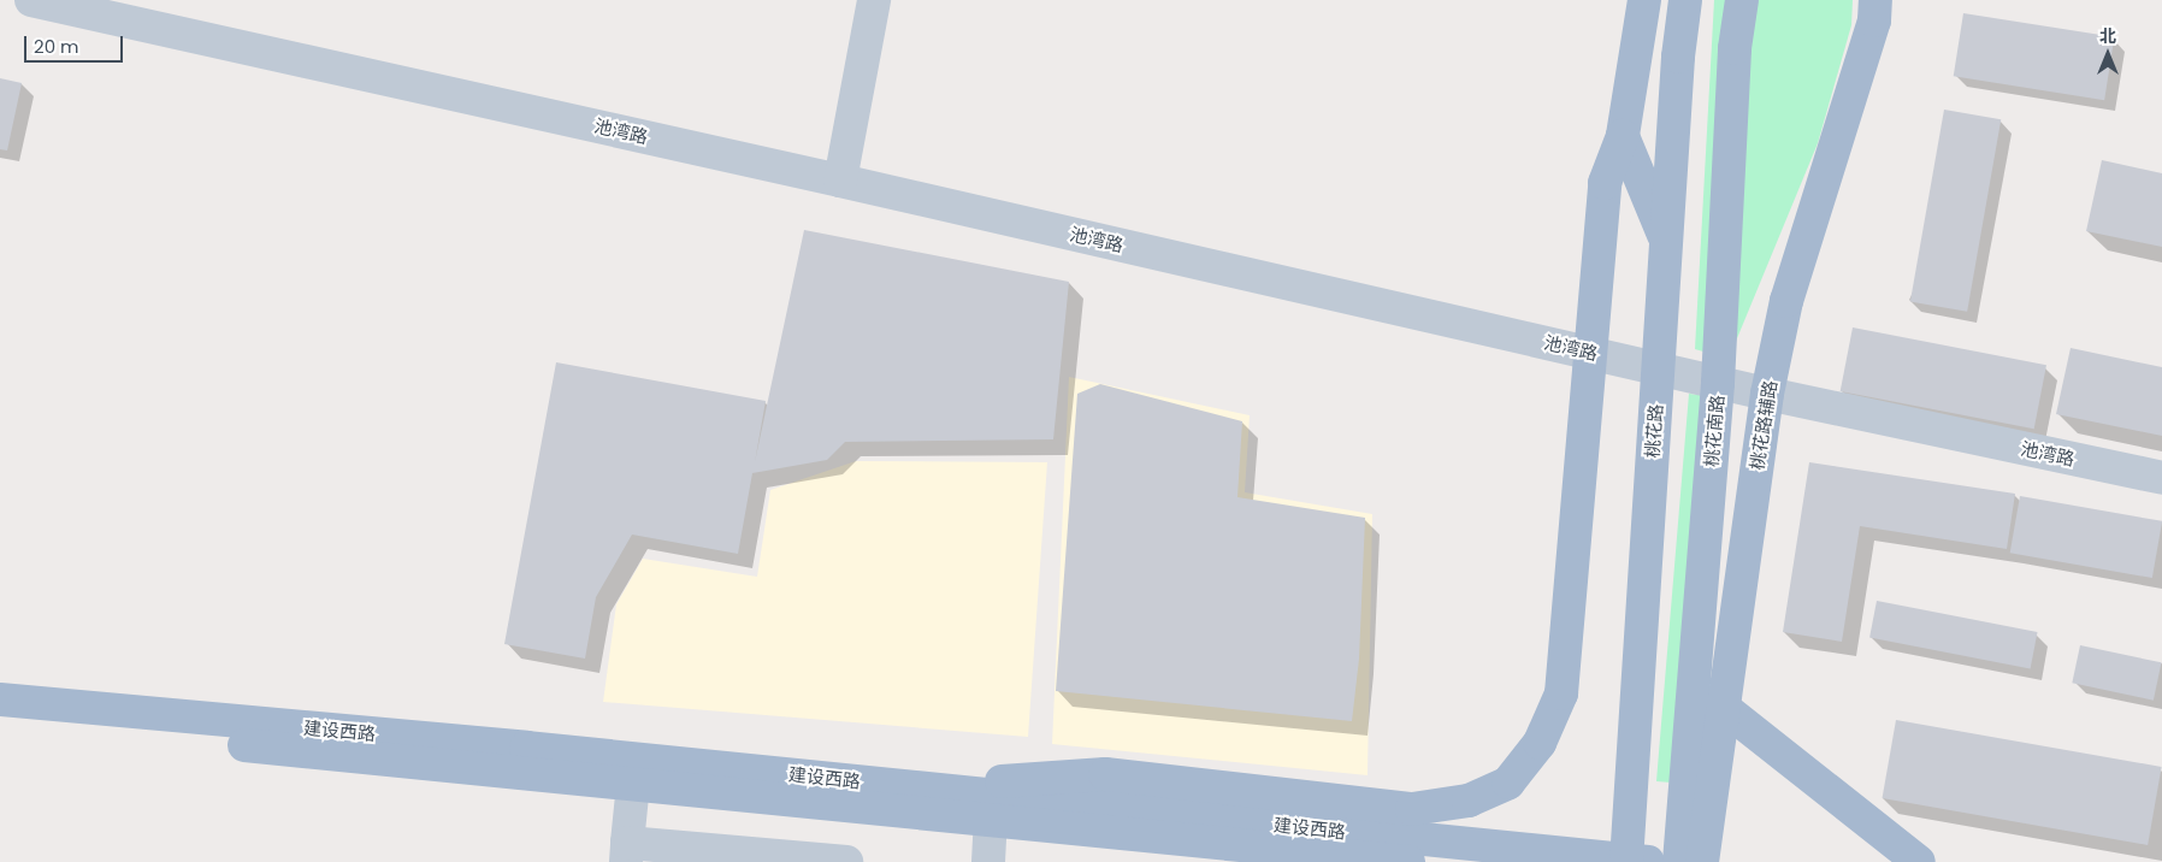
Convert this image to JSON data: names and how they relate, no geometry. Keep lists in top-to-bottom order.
{
  "streets": {
    "main road": [
      "桃花路辅路",
      "桃花路",
      "桃花南路",
      "建设西路"
    ],
    "street": ["池湾路"]
  },
  "crossings": [
    ["池湾路", "桃花路辅路"],
    ["池湾路", "桃花路"],
    ["池湾路", "桃花南路"],
    ["桃花路", "建设西路"]
  ],
  "scale_bar": "20 m",
  "north": "top"
}
